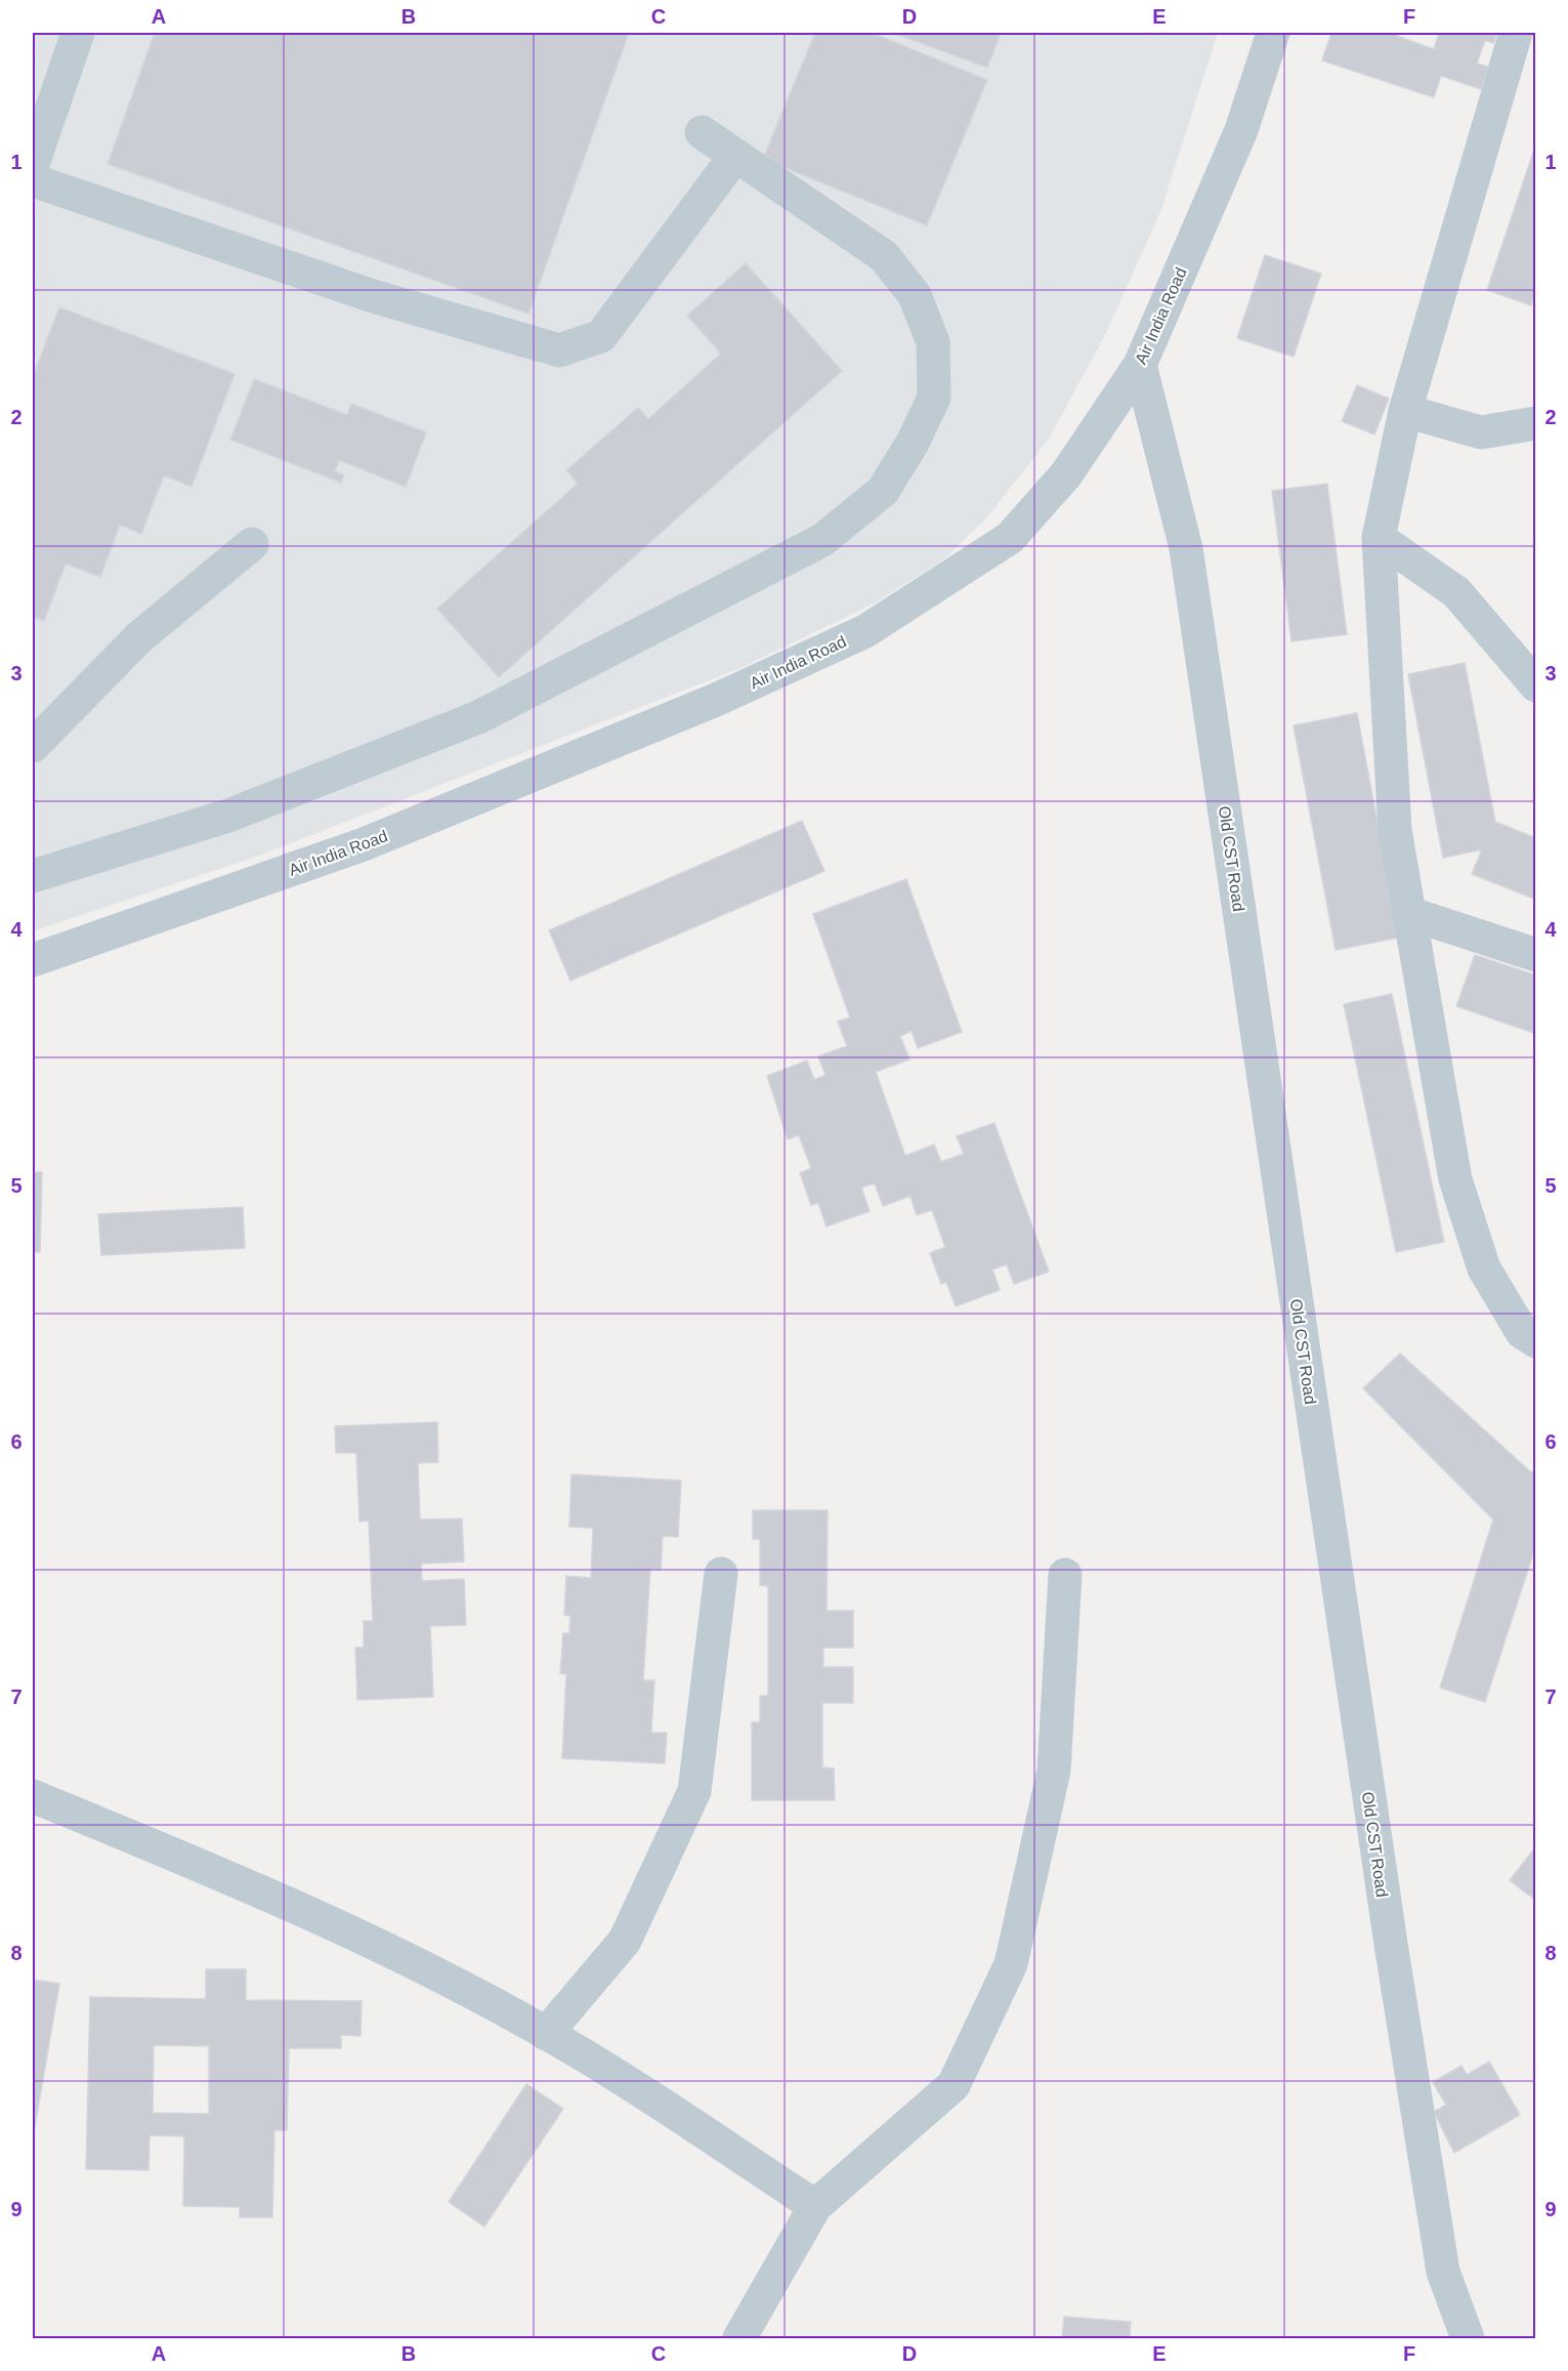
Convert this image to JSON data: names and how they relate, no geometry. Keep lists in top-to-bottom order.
{
  "streets": {
    "street": ["Air India Road", "Old CST Road"]
  },
  "crossings": [
    ["Air India Road", "Old CST Road"]
  ],
  "grid": {
    "columns": [
      "A",
      "B",
      "C",
      "D",
      "E",
      "F"
    ],
    "rows": [
      "1",
      "2",
      "3",
      "4",
      "5",
      "6",
      "7",
      "8",
      "9"
    ]
  }
}
